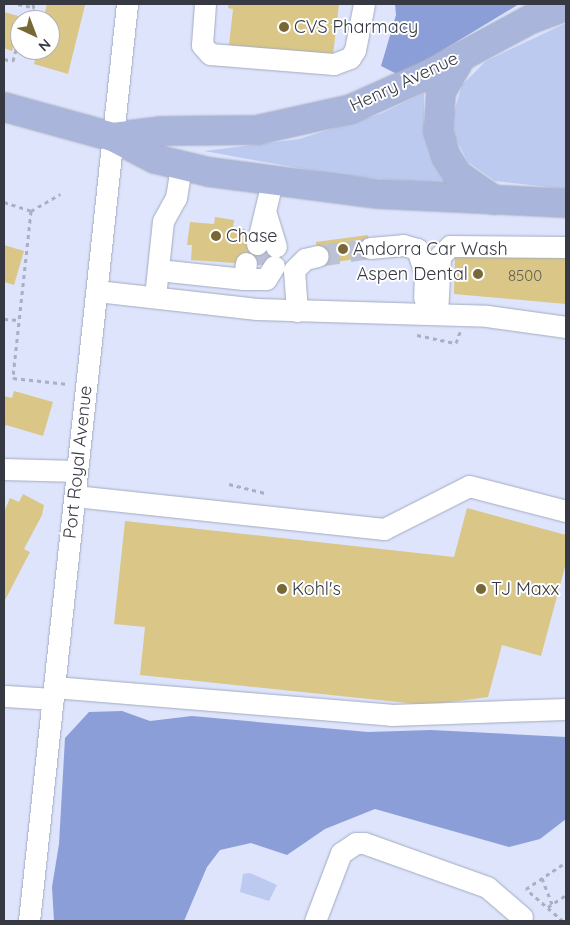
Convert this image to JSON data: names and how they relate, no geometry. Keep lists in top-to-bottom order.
{
  "streets": {
    "main road": ["Henry Avenue"],
    "street": ["Port Royal Avenue"]
  },
  "crossings": [
    ["Henry Avenue", "Port Royal Avenue"]
  ],
  "places": [
    "CVS Pharmacy",
    "Chase",
    "Andorra Car Wash",
    "Aspen Dental",
    "Kohl's",
    "TJ Maxx"
  ],
  "house_numbers": ["8500"],
  "north": "bottom right"
}
